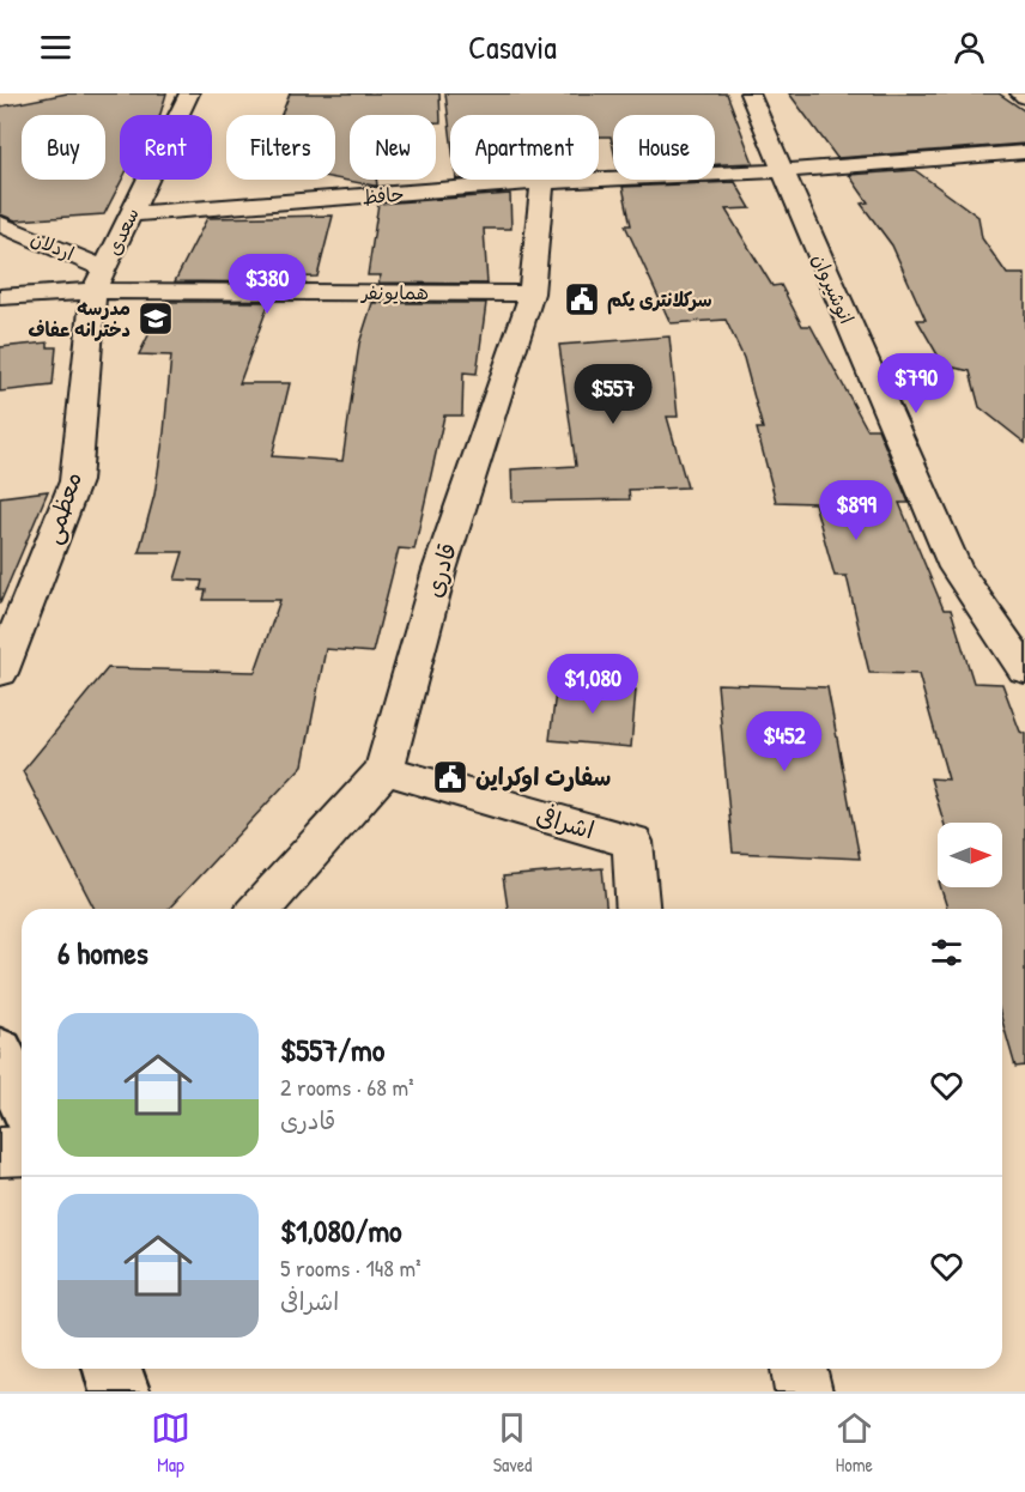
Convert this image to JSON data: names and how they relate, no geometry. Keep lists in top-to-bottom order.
{
  "streets": {
    "street": [
      "حافظ",
      "سعدی",
      "اردلان",
      "انوشیروان",
      "همایونفر",
      "معظمی",
      "قادری",
      "اشرافی"
    ]
  },
  "crossings": [
    ["حافظ", "سعدی"],
    ["حافظ", "انوشیروان"],
    ["حافظ", "قادری"],
    ["سعدی", "اردلان"],
    ["سعدی", "همایونفر"],
    ["سعدی", "معظمی"],
    ["اردلان", "همایونفر"],
    ["اردلان", "معظمی"],
    ["همایونفر", "معظمی"],
    ["همایونفر", "قادری"],
    ["قادری", "اشرافی"]
  ],
  "places": {
    "public building": ["سرکلانتری یکم", "سفارت اوکراین"],
    "school or university": ["مدرسه دخترانه عفاف"]
  },
  "north": "right",
  "page": {
    "header": "Casavia",
    "chip": [
      "Buy",
      "Rent",
      "Filters",
      "New",
      "Apartment",
      "House"
    ],
    "price": [
      "$380",
      "$790",
      "$557",
      "$899",
      "$1,080",
      "$452"
    ],
    "heading": "6 homes",
    "list": [
      {
        "name": "$557/mo",
        "note": "2 rooms · 68 m² · قادری"
      },
      {
        "name": "$1,080/mo",
        "note": "5 rooms · 148 m² · اشرافی"
      }
    ],
    "tabs": ["Map", "Saved", "Home"]
  }
}
